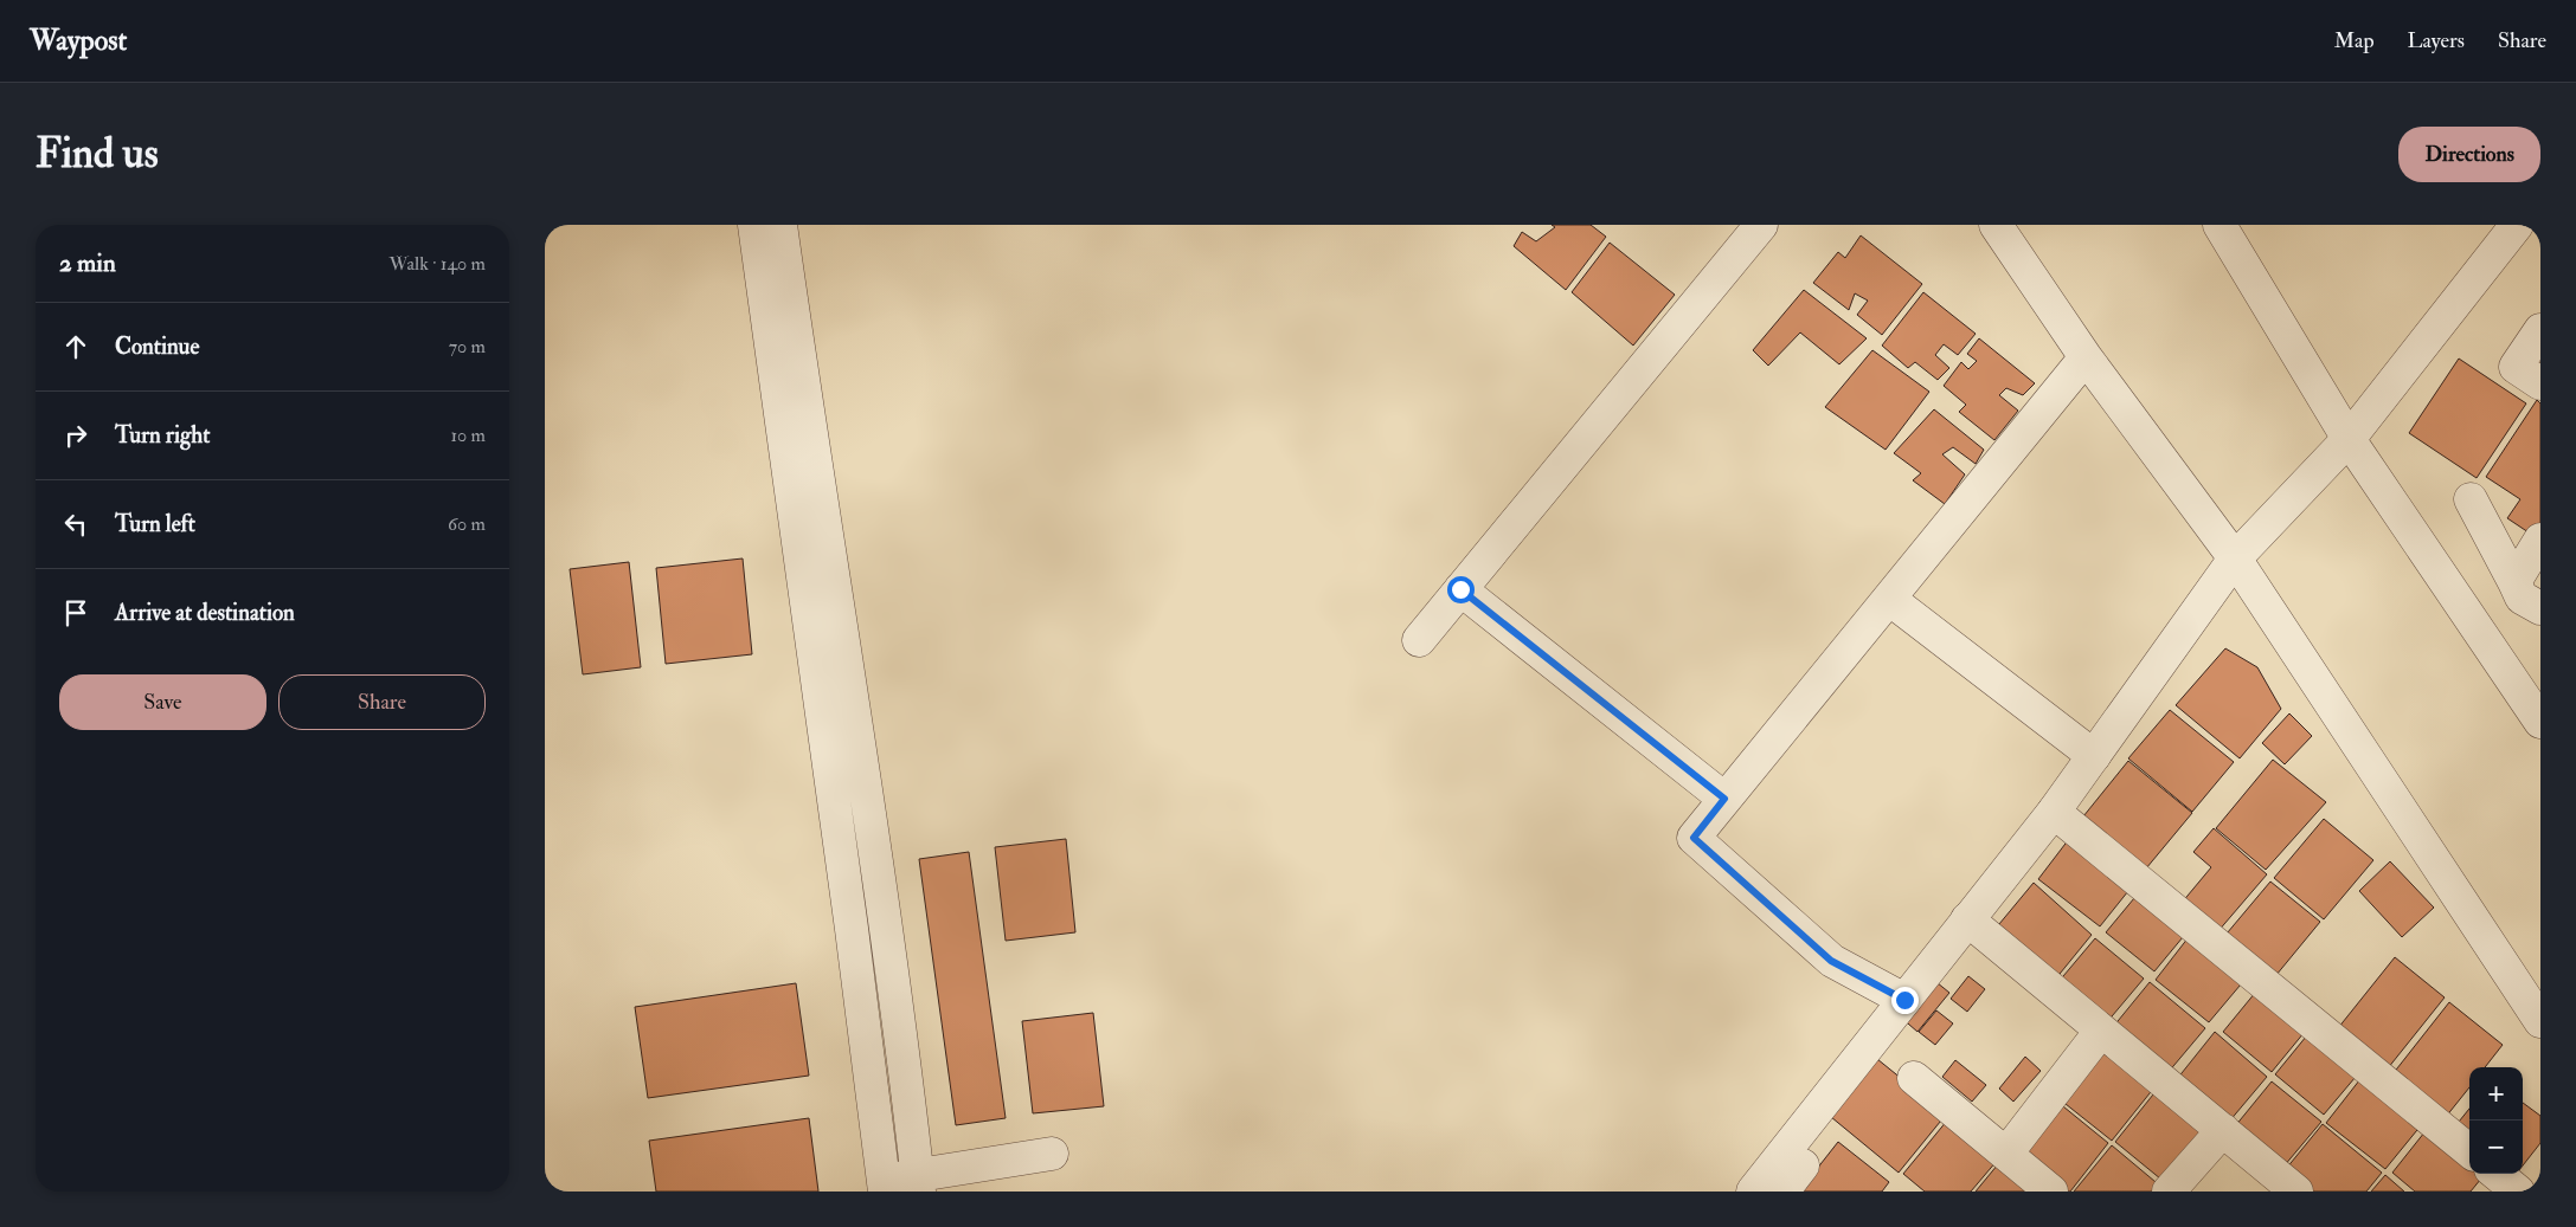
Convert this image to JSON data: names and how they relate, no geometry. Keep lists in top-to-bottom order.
{
  "page": {
    "header": "Waypost",
    "nav": ["Map", "Layers", "Share"],
    "buttons": [
      "Directions",
      ["Save", "Share"]
    ],
    "title": "Find us",
    "heading": ["2 min", "Walk · 140 m"],
    "list": [
      ["Continue", "70 m"],
      ["Turn right", "10 m"],
      ["Turn left", "60 m"],
      "Arrive at destination"
    ],
    "map_buttons": ["+", "−"]
  }
}
